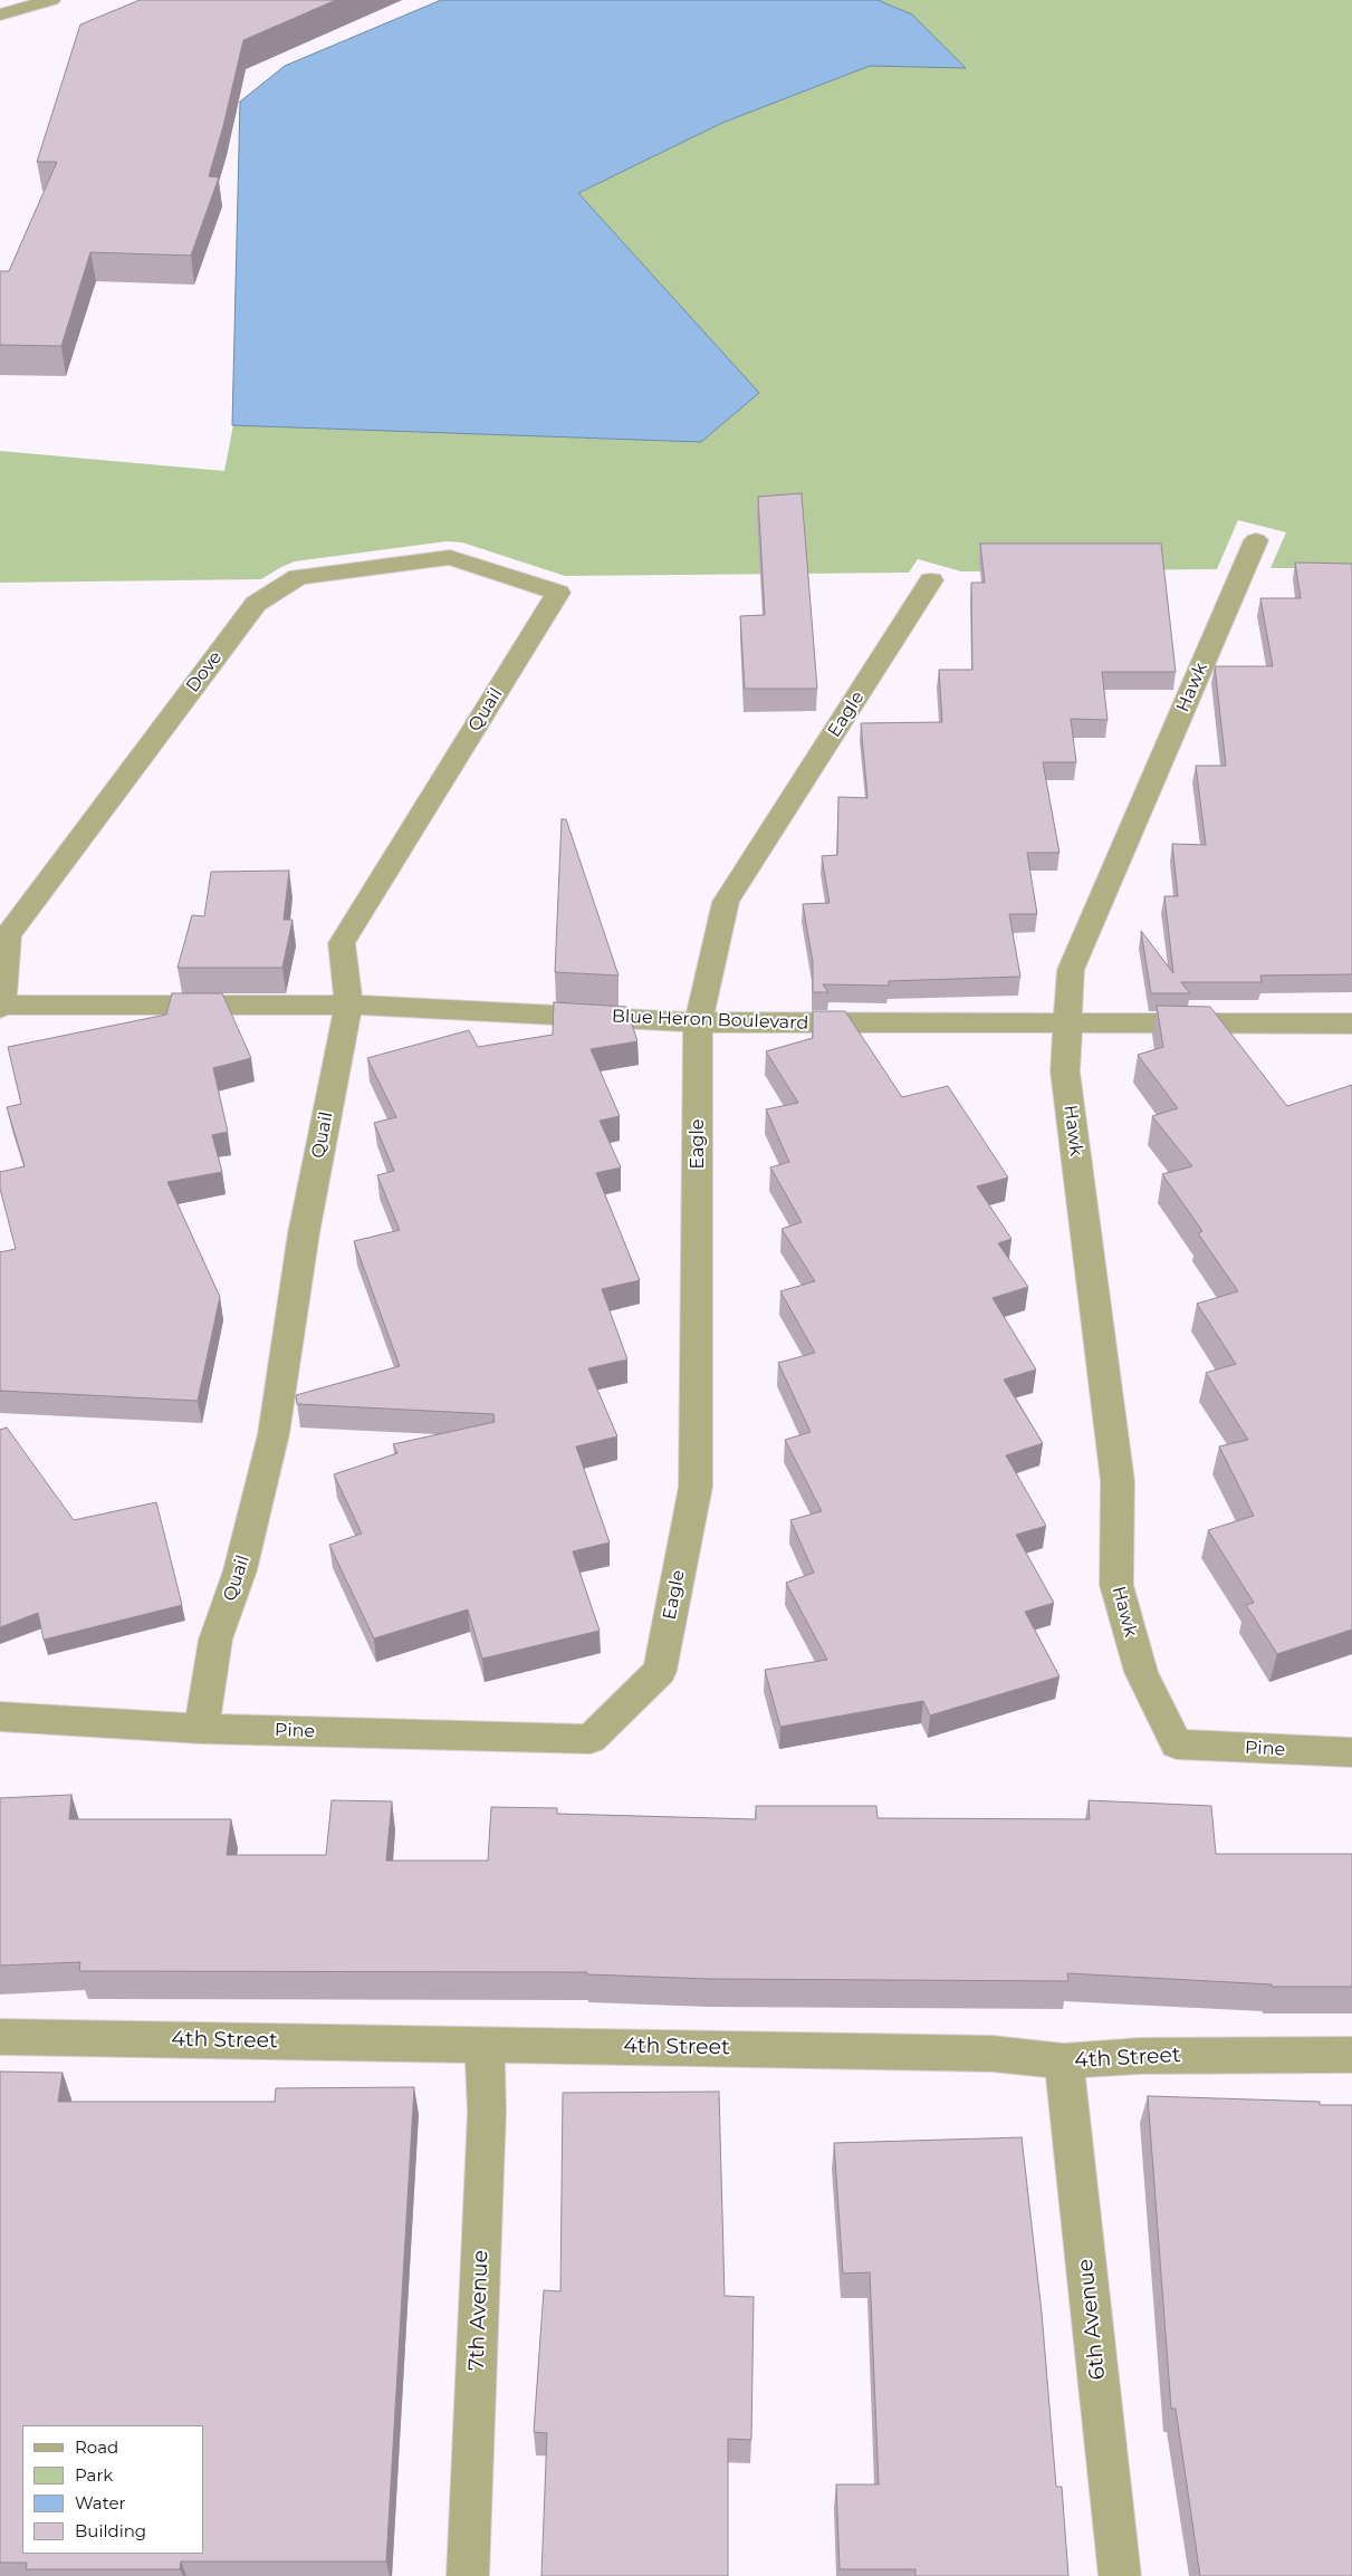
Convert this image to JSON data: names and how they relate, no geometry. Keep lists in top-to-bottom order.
{
  "streets": {
    "street": [
      "Dove",
      "Hawk",
      "Quail",
      "Eagle",
      "Blue Heron Boulevard",
      "Pine",
      "4th Street",
      "7th Avenue",
      "6th Avenue"
    ]
  },
  "crossings": [
    ["Dove", "Quail"],
    ["Dove", "Blue Heron Boulevard"],
    ["Hawk", "Blue Heron Boulevard"],
    ["Hawk", "Pine"],
    ["Quail", "Blue Heron Boulevard"],
    ["Quail", "Pine"],
    ["Eagle", "Blue Heron Boulevard"],
    ["Eagle", "Pine"],
    ["4th Street", "7th Avenue"],
    ["4th Street", "6th Avenue"]
  ],
  "legend": [
    "Road",
    "Park",
    "Water",
    "Building"
  ]
}
